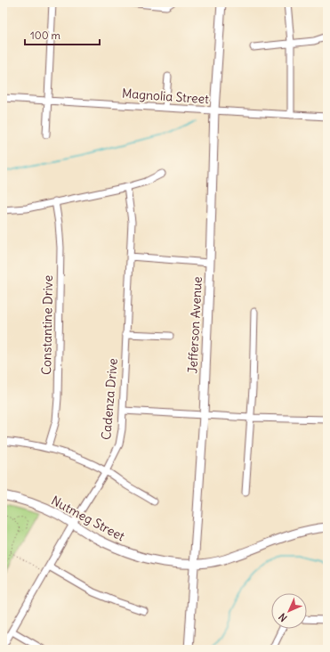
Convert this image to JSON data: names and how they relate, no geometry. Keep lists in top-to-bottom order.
{
  "streets": {
    "main road": ["Jefferson Avenue", "Nutmeg Street"],
    "street": ["Magnolia Street", "Constantine Drive", "Cadenza Drive"]
  },
  "crossings": [
    ["Magnolia Street", "Jefferson Avenue"],
    ["Jefferson Avenue", "Nutmeg Street"],
    ["Cadenza Drive", "Nutmeg Street"]
  ],
  "scale_bar": "100 m",
  "north": "bottom left"
}
